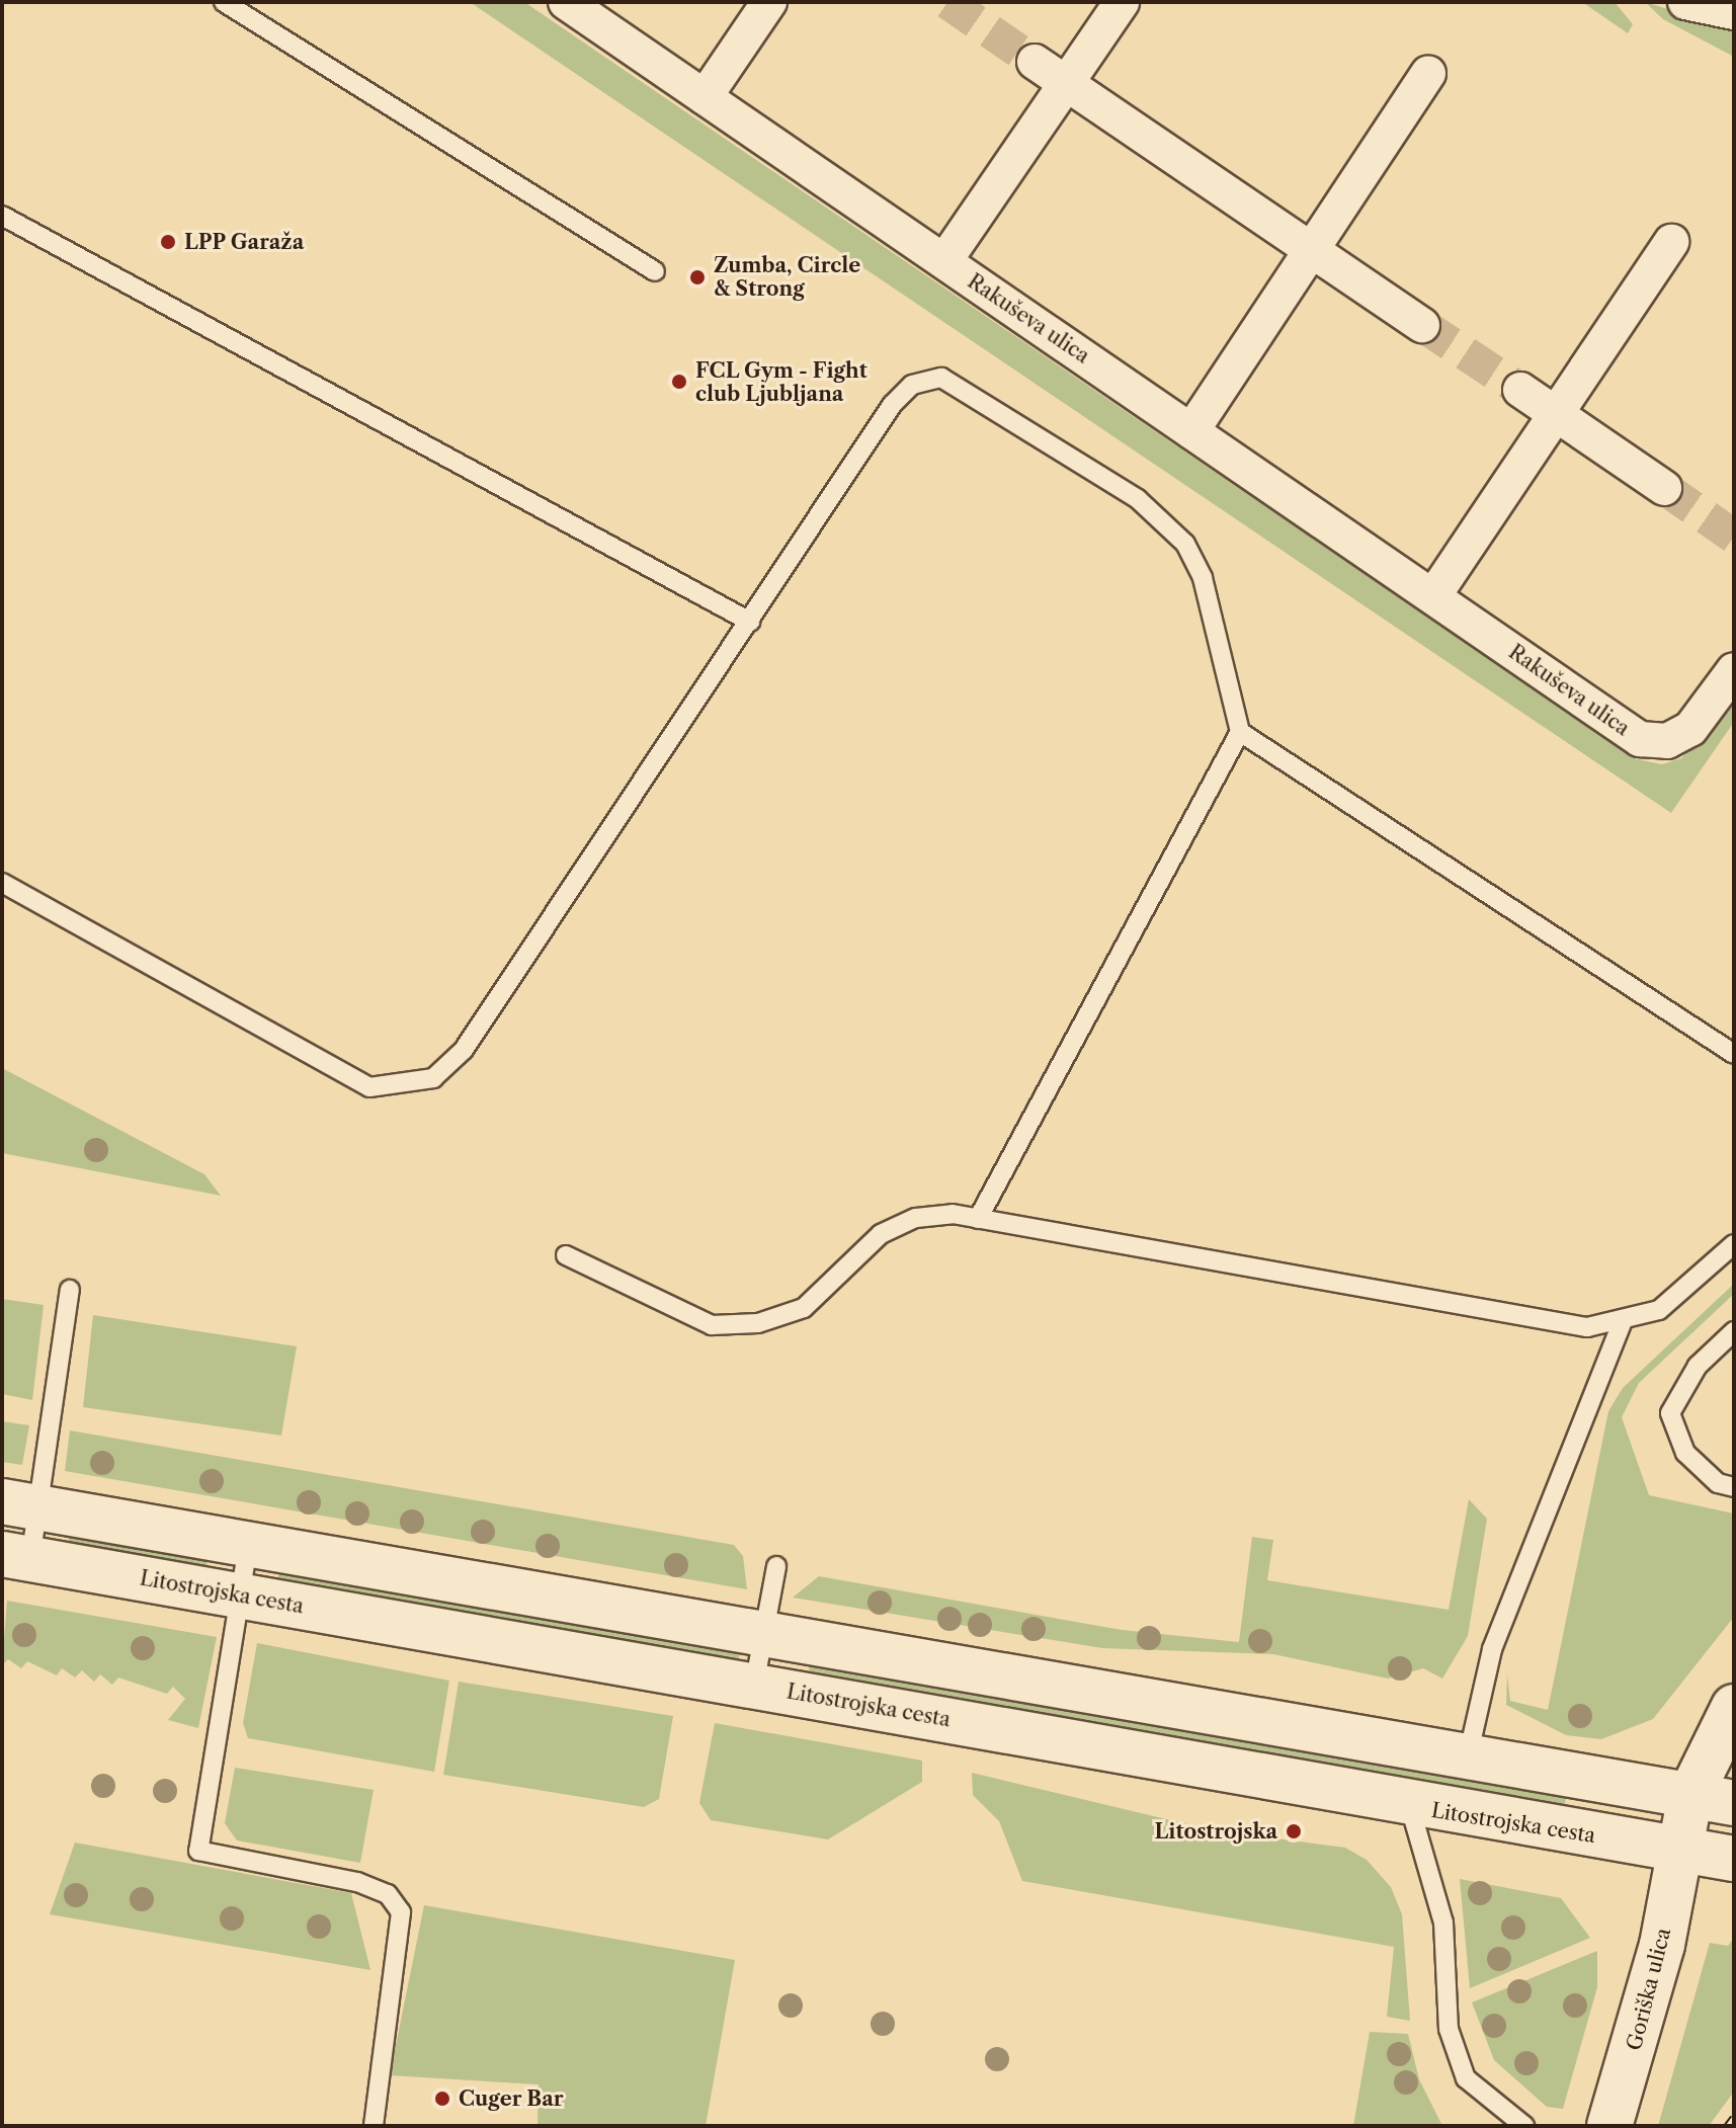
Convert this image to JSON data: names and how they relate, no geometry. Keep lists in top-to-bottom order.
{
  "streets": {
    "main road": ["Litostrojska cesta", "Goriška ulica"],
    "street": ["Rakuševa ulica"]
  },
  "crossings": [
    ["Litostrojska cesta", "Goriška ulica"]
  ],
  "places": [
    "LPP Garaža",
    "Zumba, Circle & Strong",
    "FCL Gym - Fight club Ljubljana",
    "Litostrojska",
    "Cuger Bar"
  ]
}
